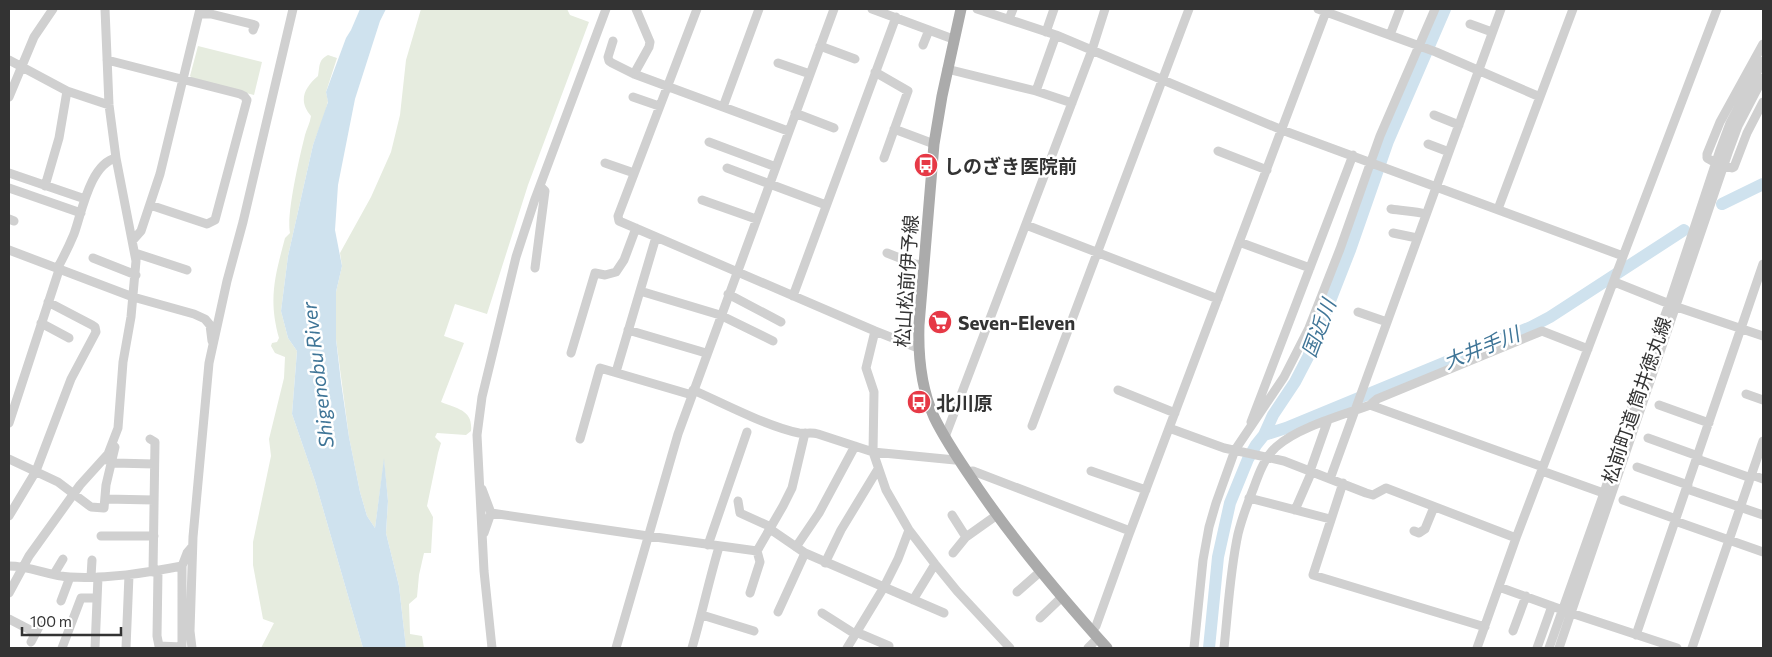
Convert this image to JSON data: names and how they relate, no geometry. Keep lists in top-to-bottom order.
{
  "streets": {
    "main road": ["松山松前伊予線"],
    "street": ["松前町道 筒井徳丸線"]
  },
  "water": ["国近川", "大井手川", "Shigenobu River"],
  "places": {
    "bus stop": ["しのざき医院前", "北川原"],
    "supermarket": ["Seven-Eleven"]
  },
  "scale_bar": "100 m"
}
